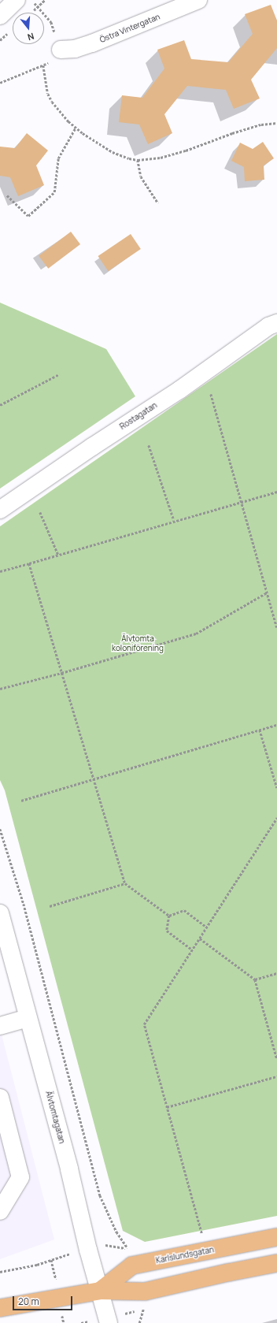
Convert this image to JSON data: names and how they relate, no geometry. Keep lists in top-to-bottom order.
{
  "streets": {
    "main road": ["Karlslundsgatan"],
    "street": ["Östra Vintergatan", "Rostagatan", "Älvtomtagatan"]
  },
  "crossings": [
    ["Älvtomtagatan", "Karlslundsgatan"]
  ],
  "parks": ["Älvtomta koloniförening"],
  "scale_bar": "20 m",
  "north": "bottom"
}
